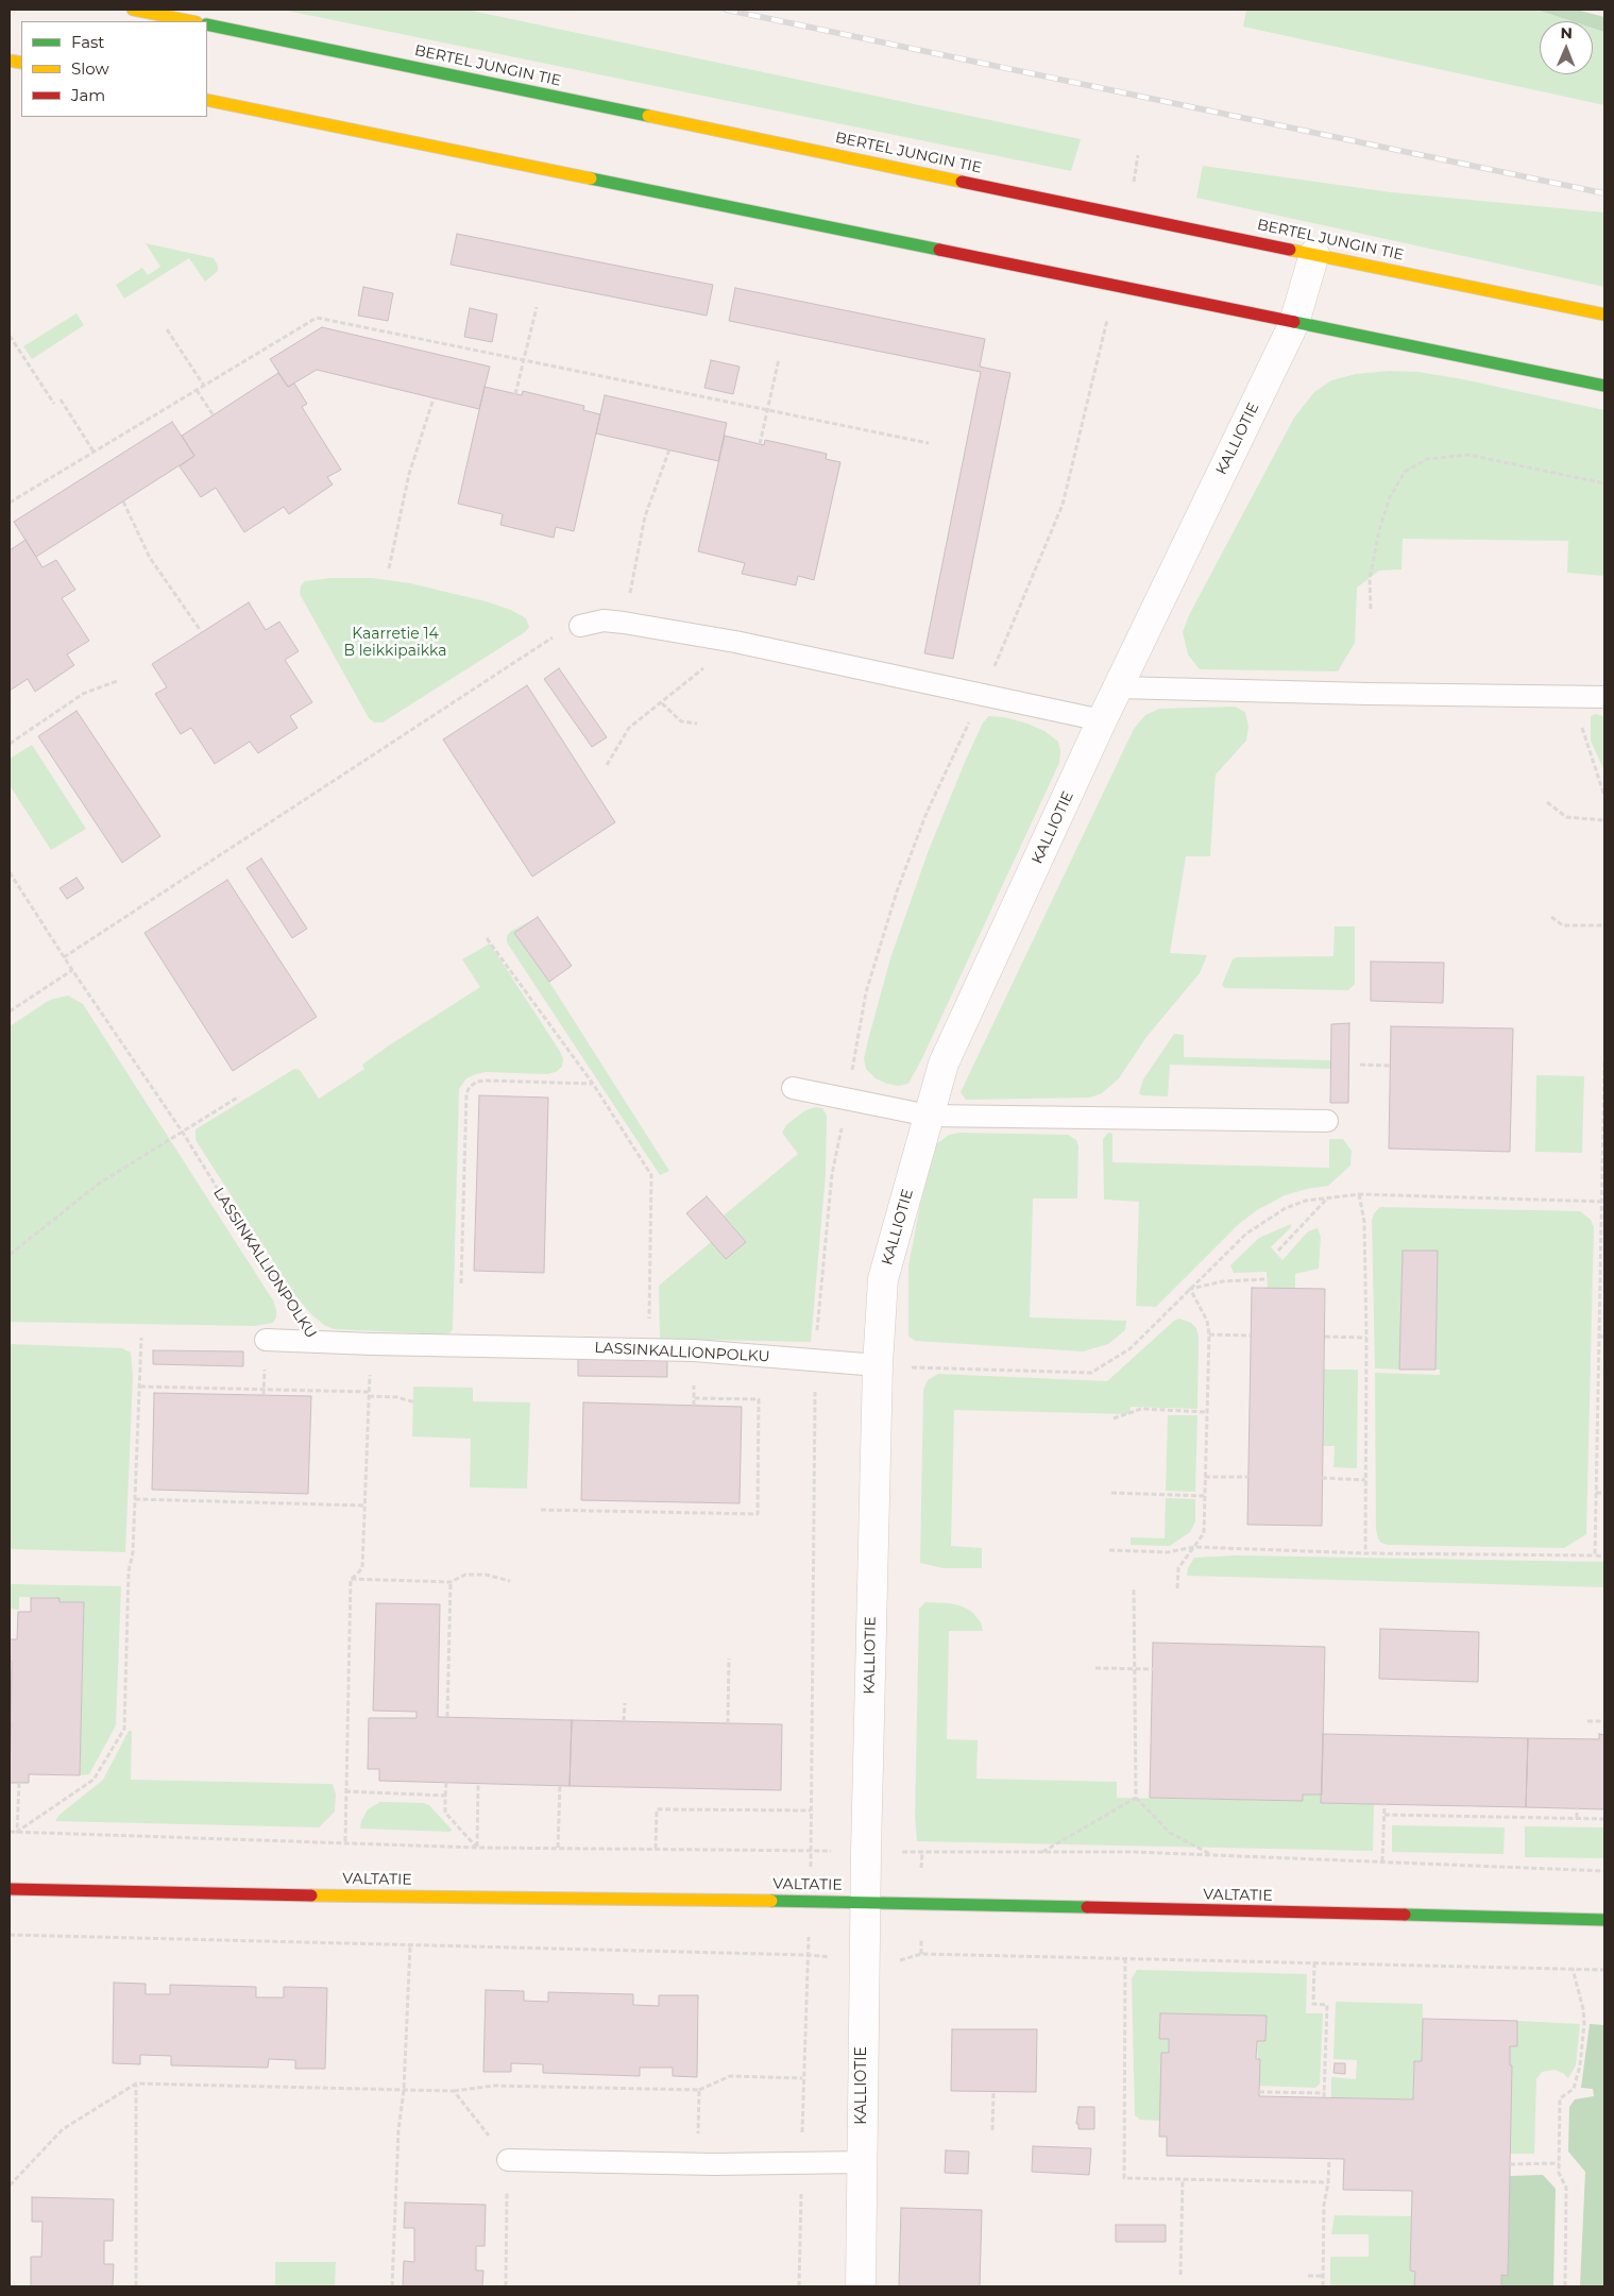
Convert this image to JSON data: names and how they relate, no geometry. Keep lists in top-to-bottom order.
{
  "streets": {
    "main road": ["BERTEL JUNGIN TIE", "VALTATIE"],
    "street": ["KALLIOTIE"],
    "lane": ["LASSINKALLIONPOLKU"]
  },
  "crossings": [
    ["BERTEL JUNGIN TIE", "KALLIOTIE"],
    ["KALLIOTIE", "LASSINKALLIONPOLKU"],
    ["KALLIOTIE", "VALTATIE"]
  ],
  "parks": ["Kaarretie 14 B leikkipaikka"],
  "legend": ["Fast", "Slow", "Jam"],
  "north": "top"
}
